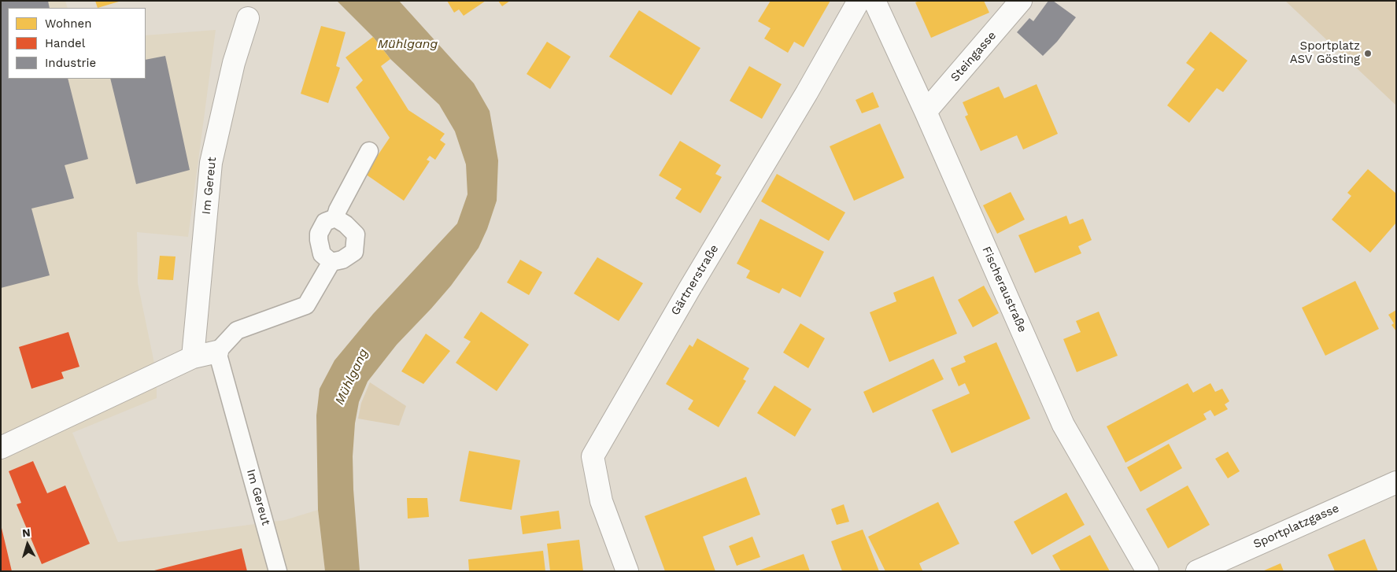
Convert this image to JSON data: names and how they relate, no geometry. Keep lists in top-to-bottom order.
{
  "streets": {
    "street": [
      "Steingasse",
      "Im Gereut",
      "Gärtnerstraße",
      "Fischeraustraße",
      "Sportplatzgasse"
    ]
  },
  "crossings": [
    ["Steingasse", "Fischeraustraße"]
  ],
  "water": ["Mühlgang"],
  "places": ["Sportplatz ASV Gösting"],
  "legend": ["Wohnen", "Handel", "Industrie"],
  "north": "top"
}
